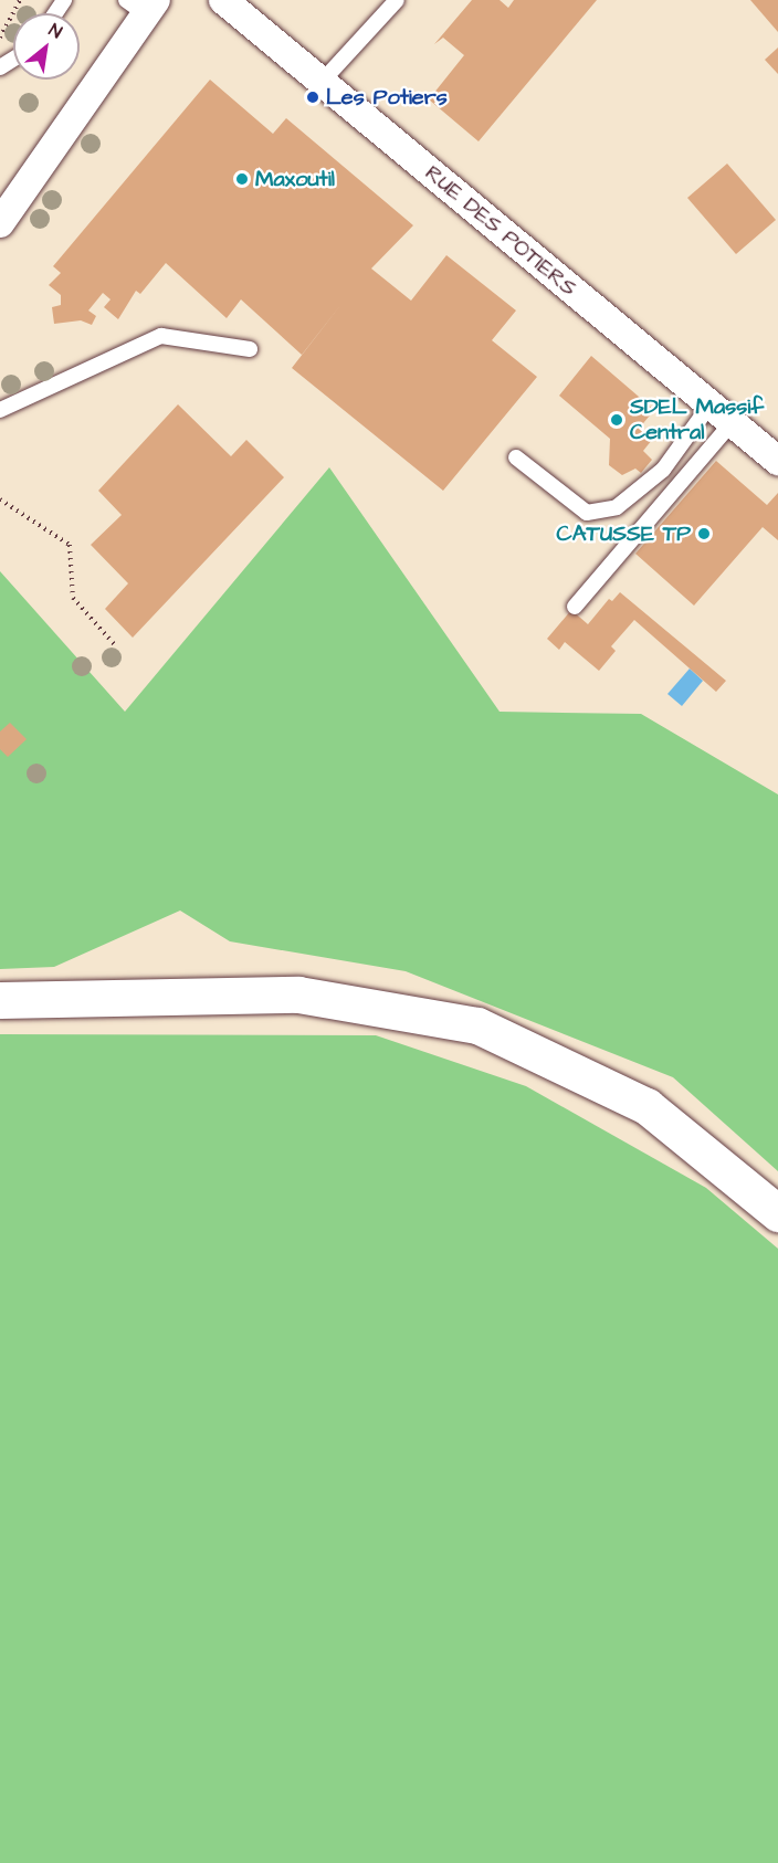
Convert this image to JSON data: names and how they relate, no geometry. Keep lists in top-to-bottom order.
{
  "streets": {
    "street": ["RUE DES POTIERS"]
  },
  "places": [
    "Les Potiers",
    "Maxoutil",
    "SDEL Massif Central",
    "CATUSSE TP"
  ],
  "north": "top right"
}
